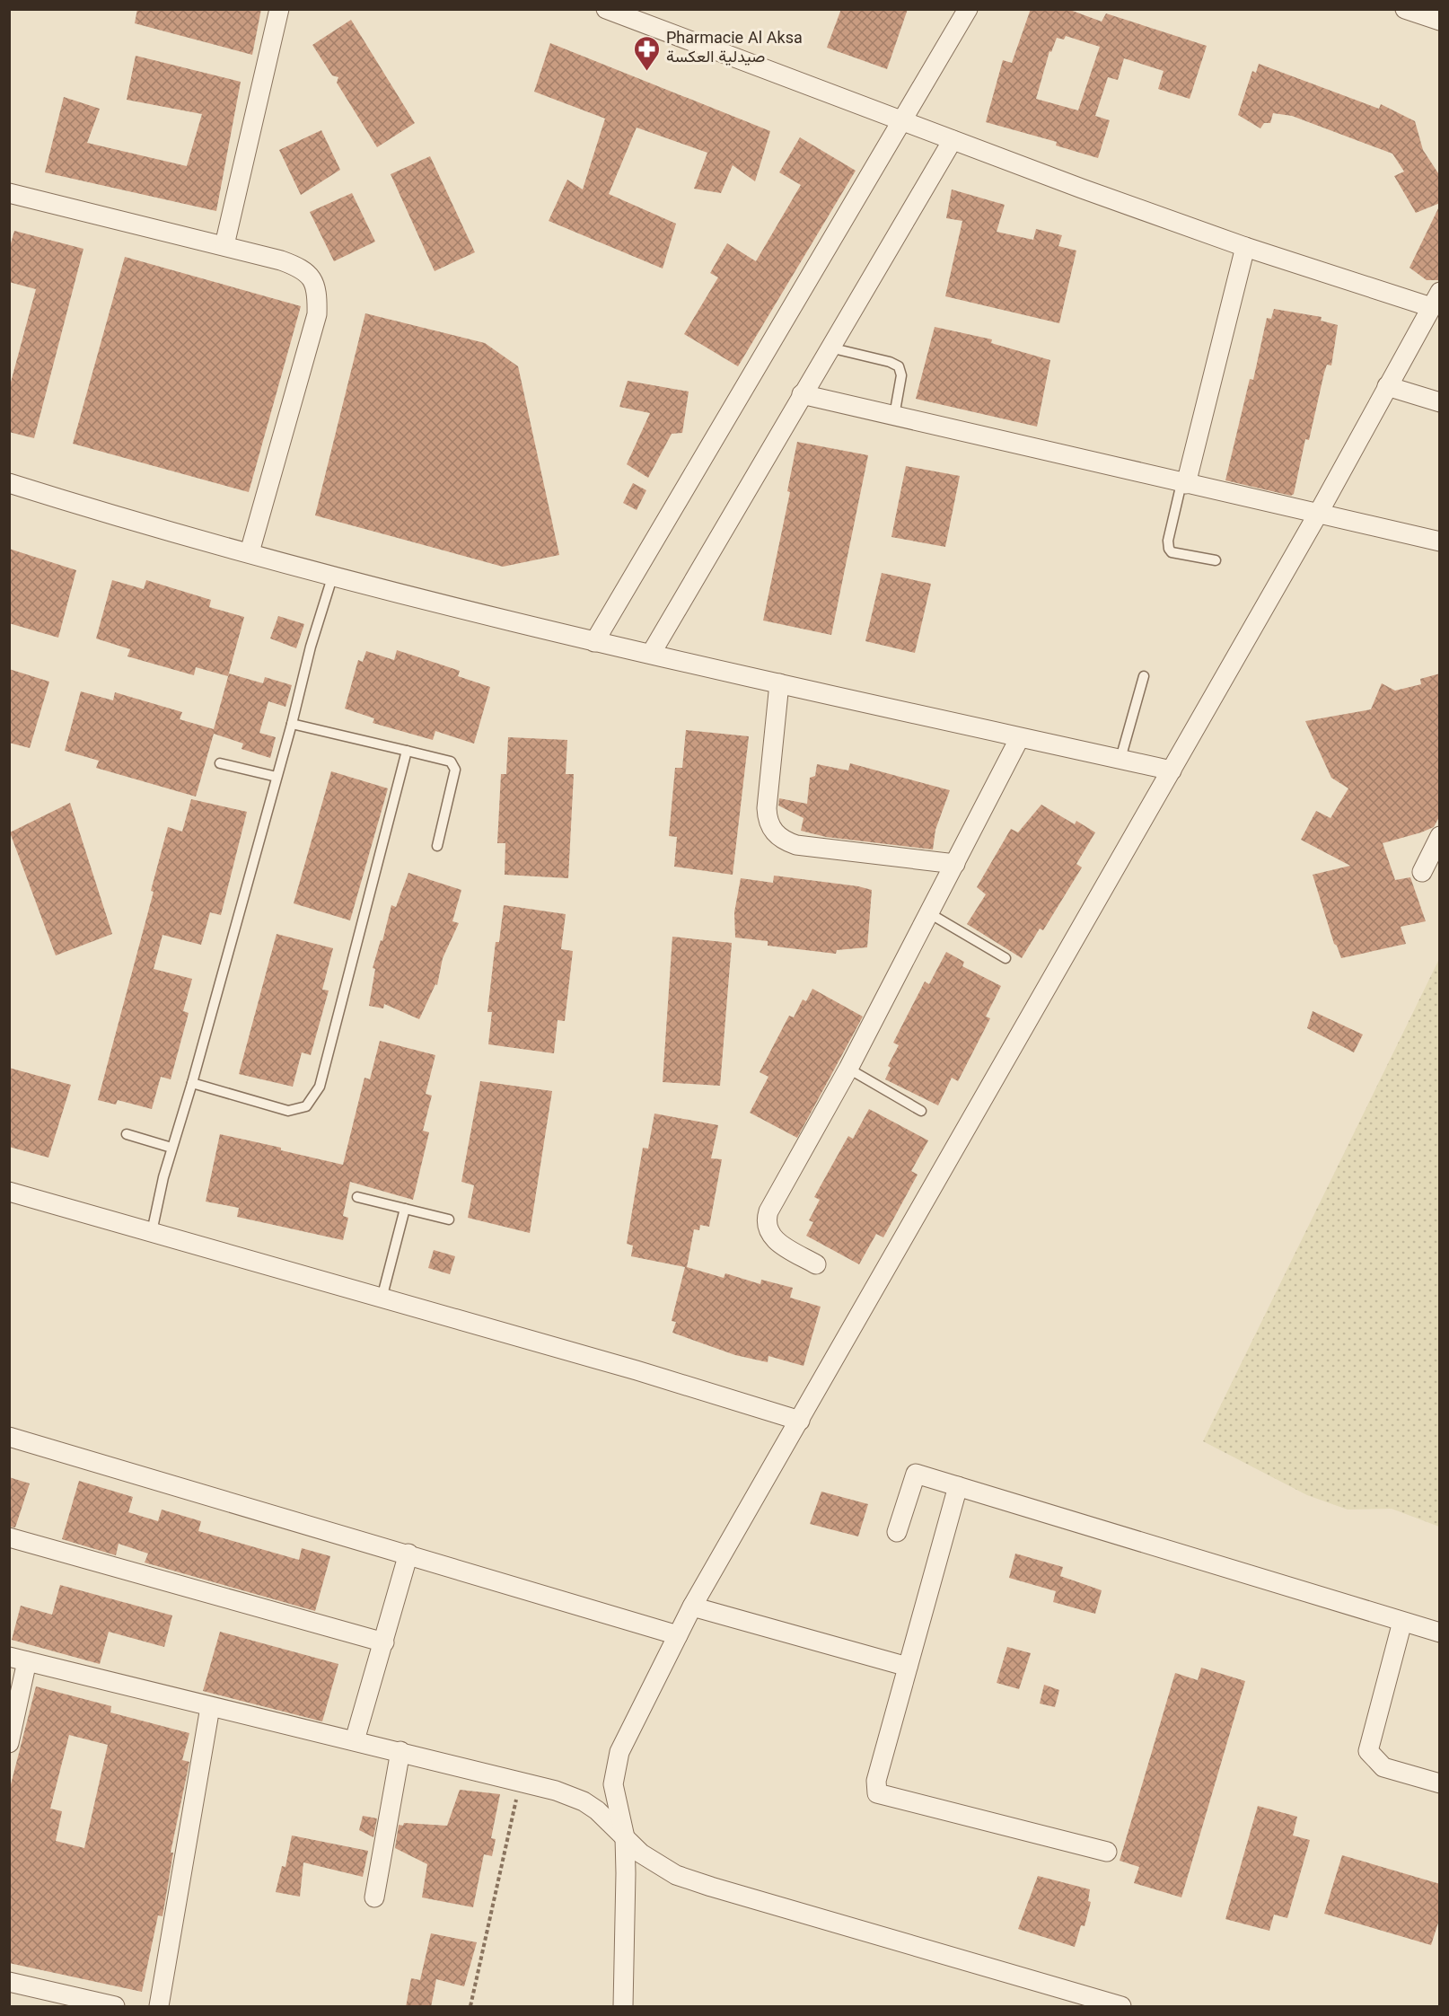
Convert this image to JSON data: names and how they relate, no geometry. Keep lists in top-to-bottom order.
{
  "places": {
    "pharmacy": ["Pharmacie Al Aksa صيدلية العكسة"]
  }
}
